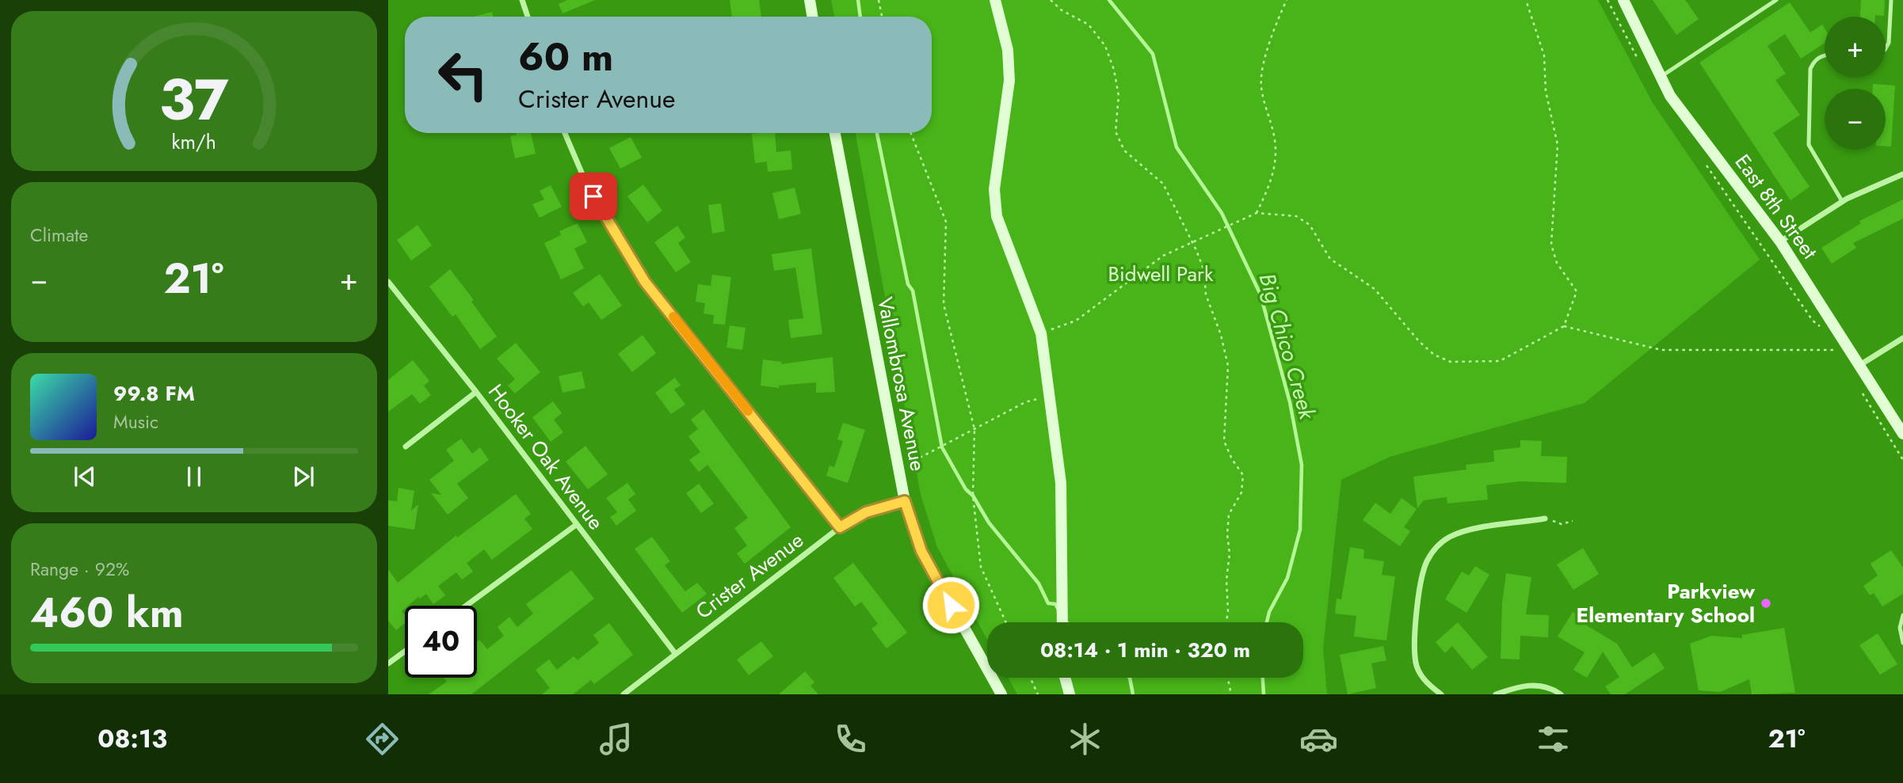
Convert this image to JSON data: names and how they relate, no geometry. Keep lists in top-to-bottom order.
{
  "streets": {
    "street": [
      "East 8th Street",
      "Vallombrosa Avenue",
      "Hooker Oak Avenue",
      "Crister Avenue"
    ]
  },
  "crossings": [
    ["Vallombrosa Avenue", "Crister Avenue"],
    ["Hooker Oak Avenue", "Crister Avenue"]
  ],
  "water": ["Big Chico Creek"],
  "parks": ["Bidwell Park"],
  "places": ["Parkview Elementary School"],
  "page": {
    "map_buttons": ["+", "−"],
    "turn": ["60 m", "Crister Avenue"],
    "tile": [
      "Climate",
      ["Range · 92%", "460 km"]
    ],
    "heat": ["−", "21°", "+"],
    "song": ["99.8 FM", "Music"],
    "limit": "40",
    "trip": "08:14 · 1 min · 320 m",
    "tabs": ["08:13", "21°"],
    "gauge": ["37", "km/h"]
  }
}
